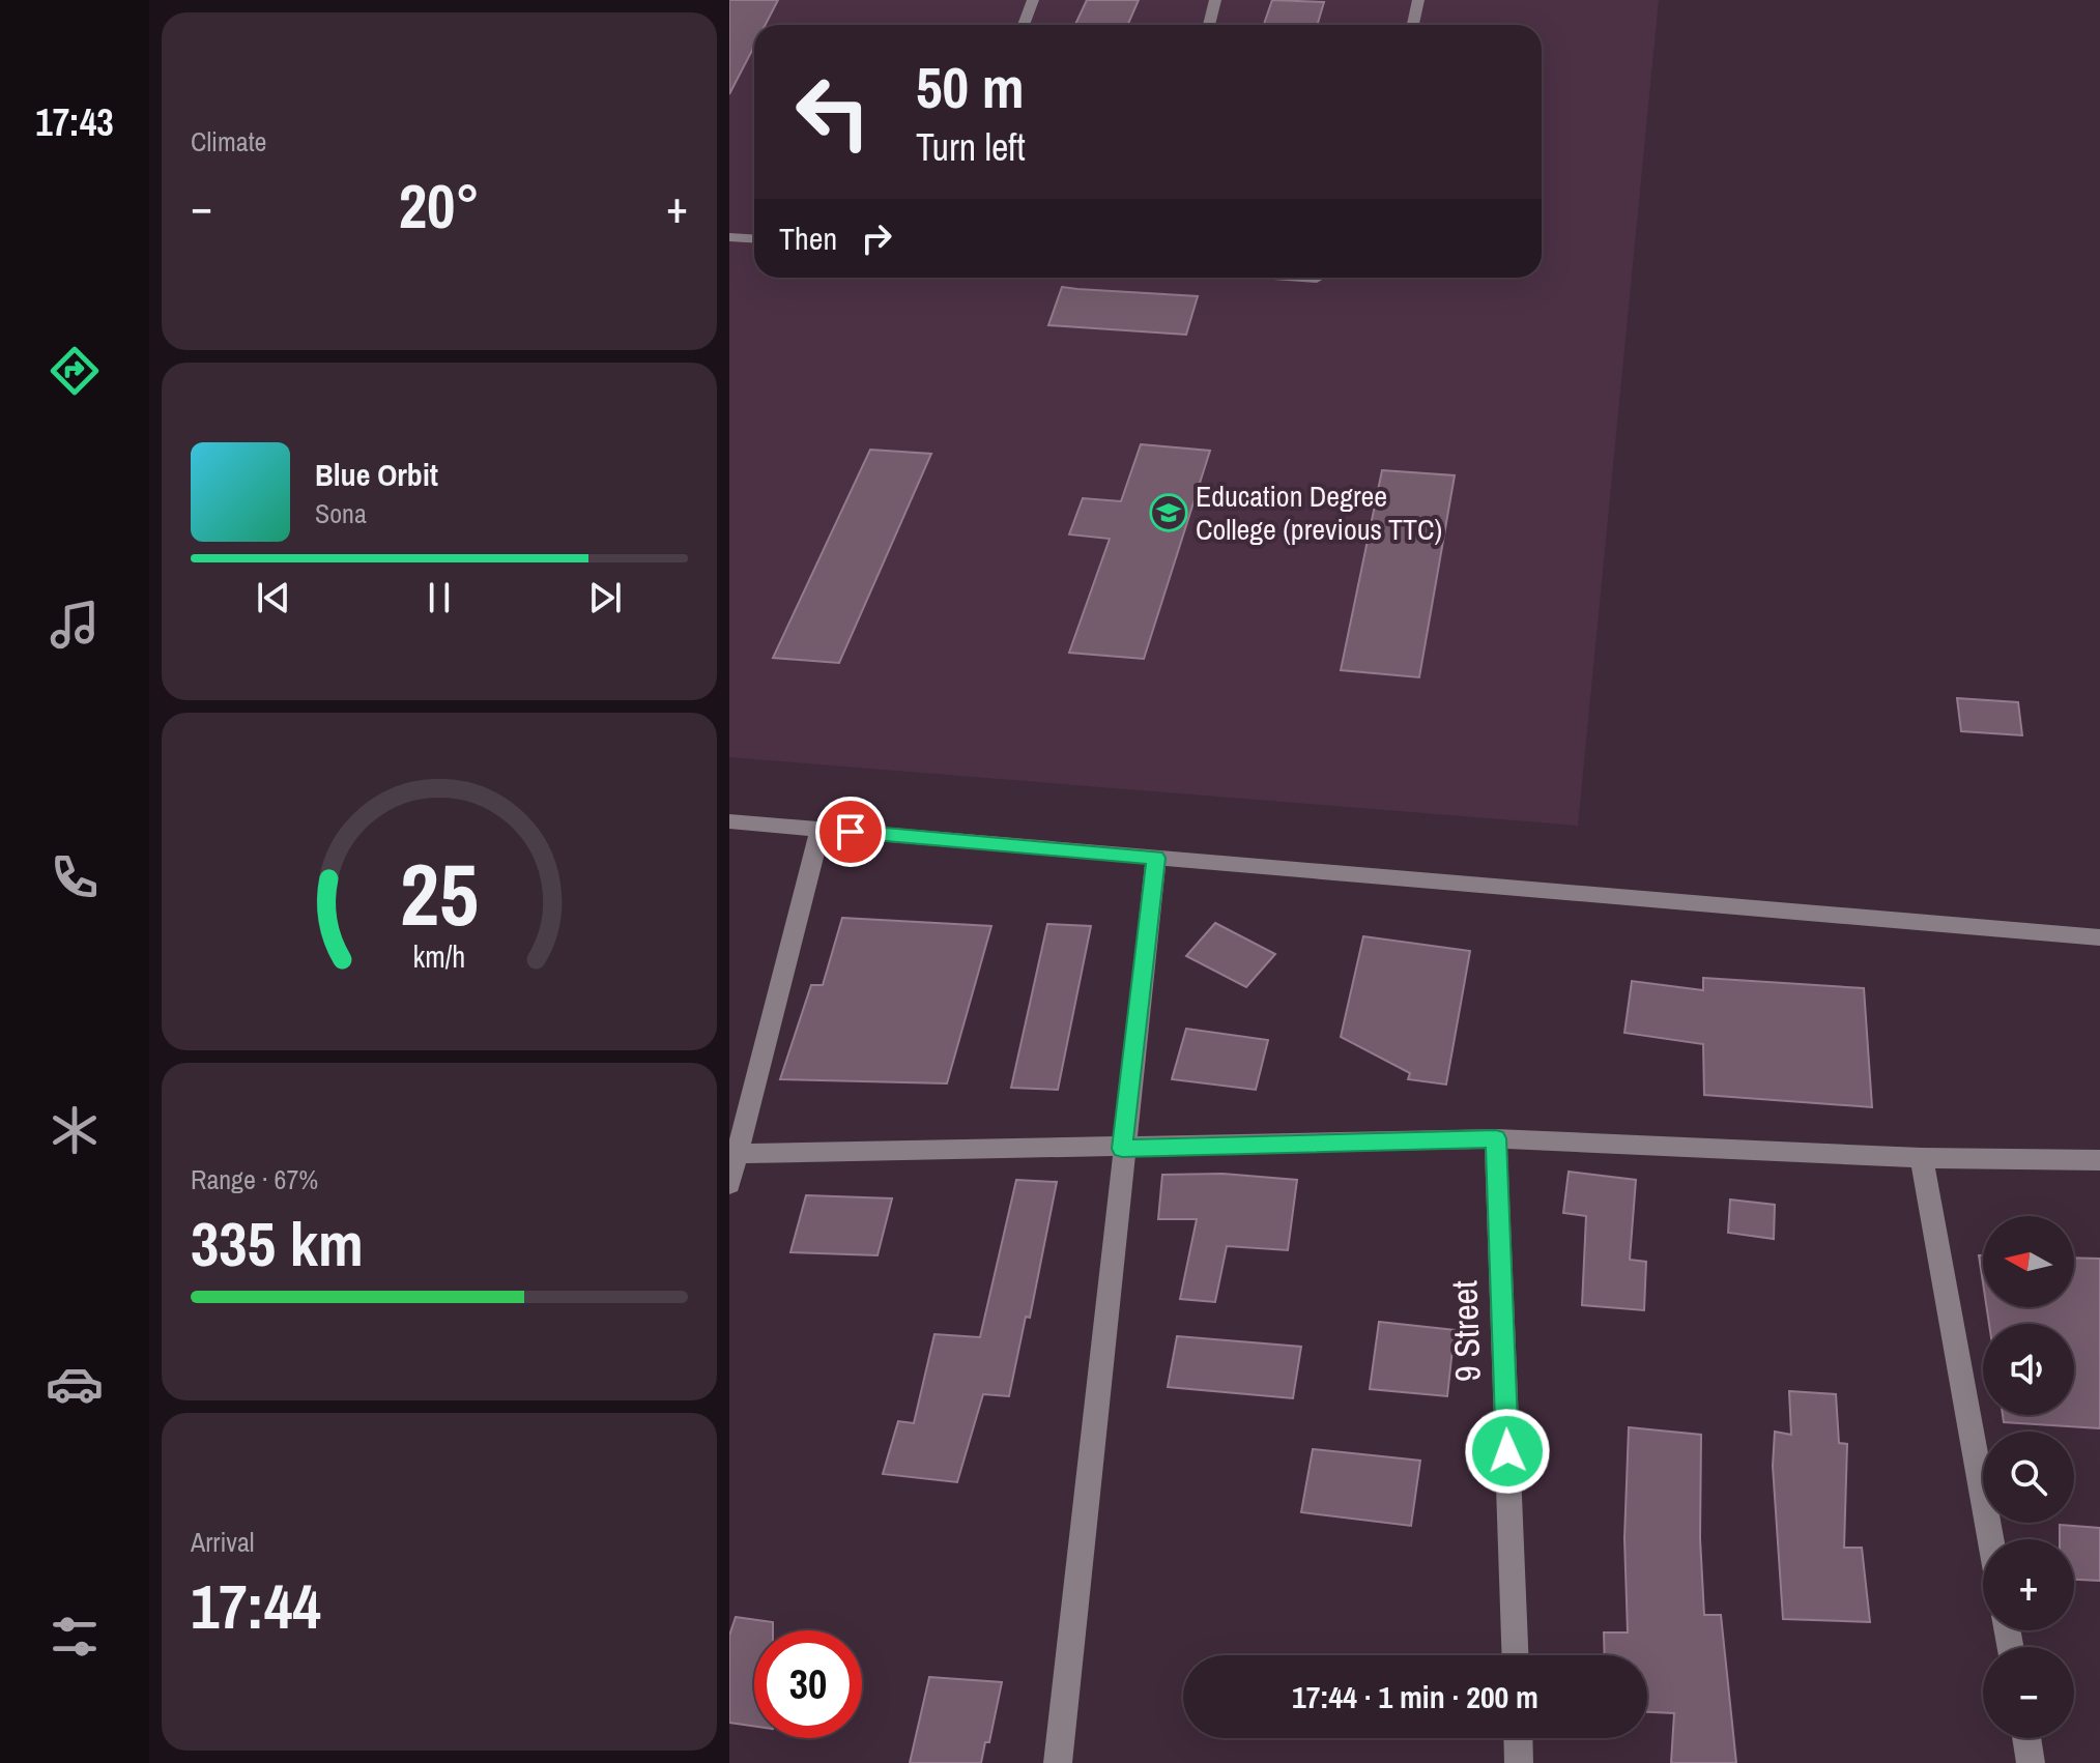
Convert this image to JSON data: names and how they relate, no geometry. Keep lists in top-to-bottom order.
{
  "streets": {
    "street": ["9 Street"]
  },
  "places": {
    "school or university": ["Education Degree College (previous TTC)"]
  },
  "north": "left",
  "page": {
    "tabs": "17:43",
    "tile": [
      "Climate",
      ["Range · 67%", "335 km"],
      ["Arrival", "17:44"]
    ],
    "turn": ["50 m", "Turn left"],
    "heat": ["−", "20°", "+"],
    "then": "Then",
    "song": ["Blue Orbit", "Sona"],
    "map_buttons": ["+", "−"],
    "limit": "30",
    "trip": "17:44 · 1 min · 200 m",
    "gauge": ["25", "km/h"]
  }
}
